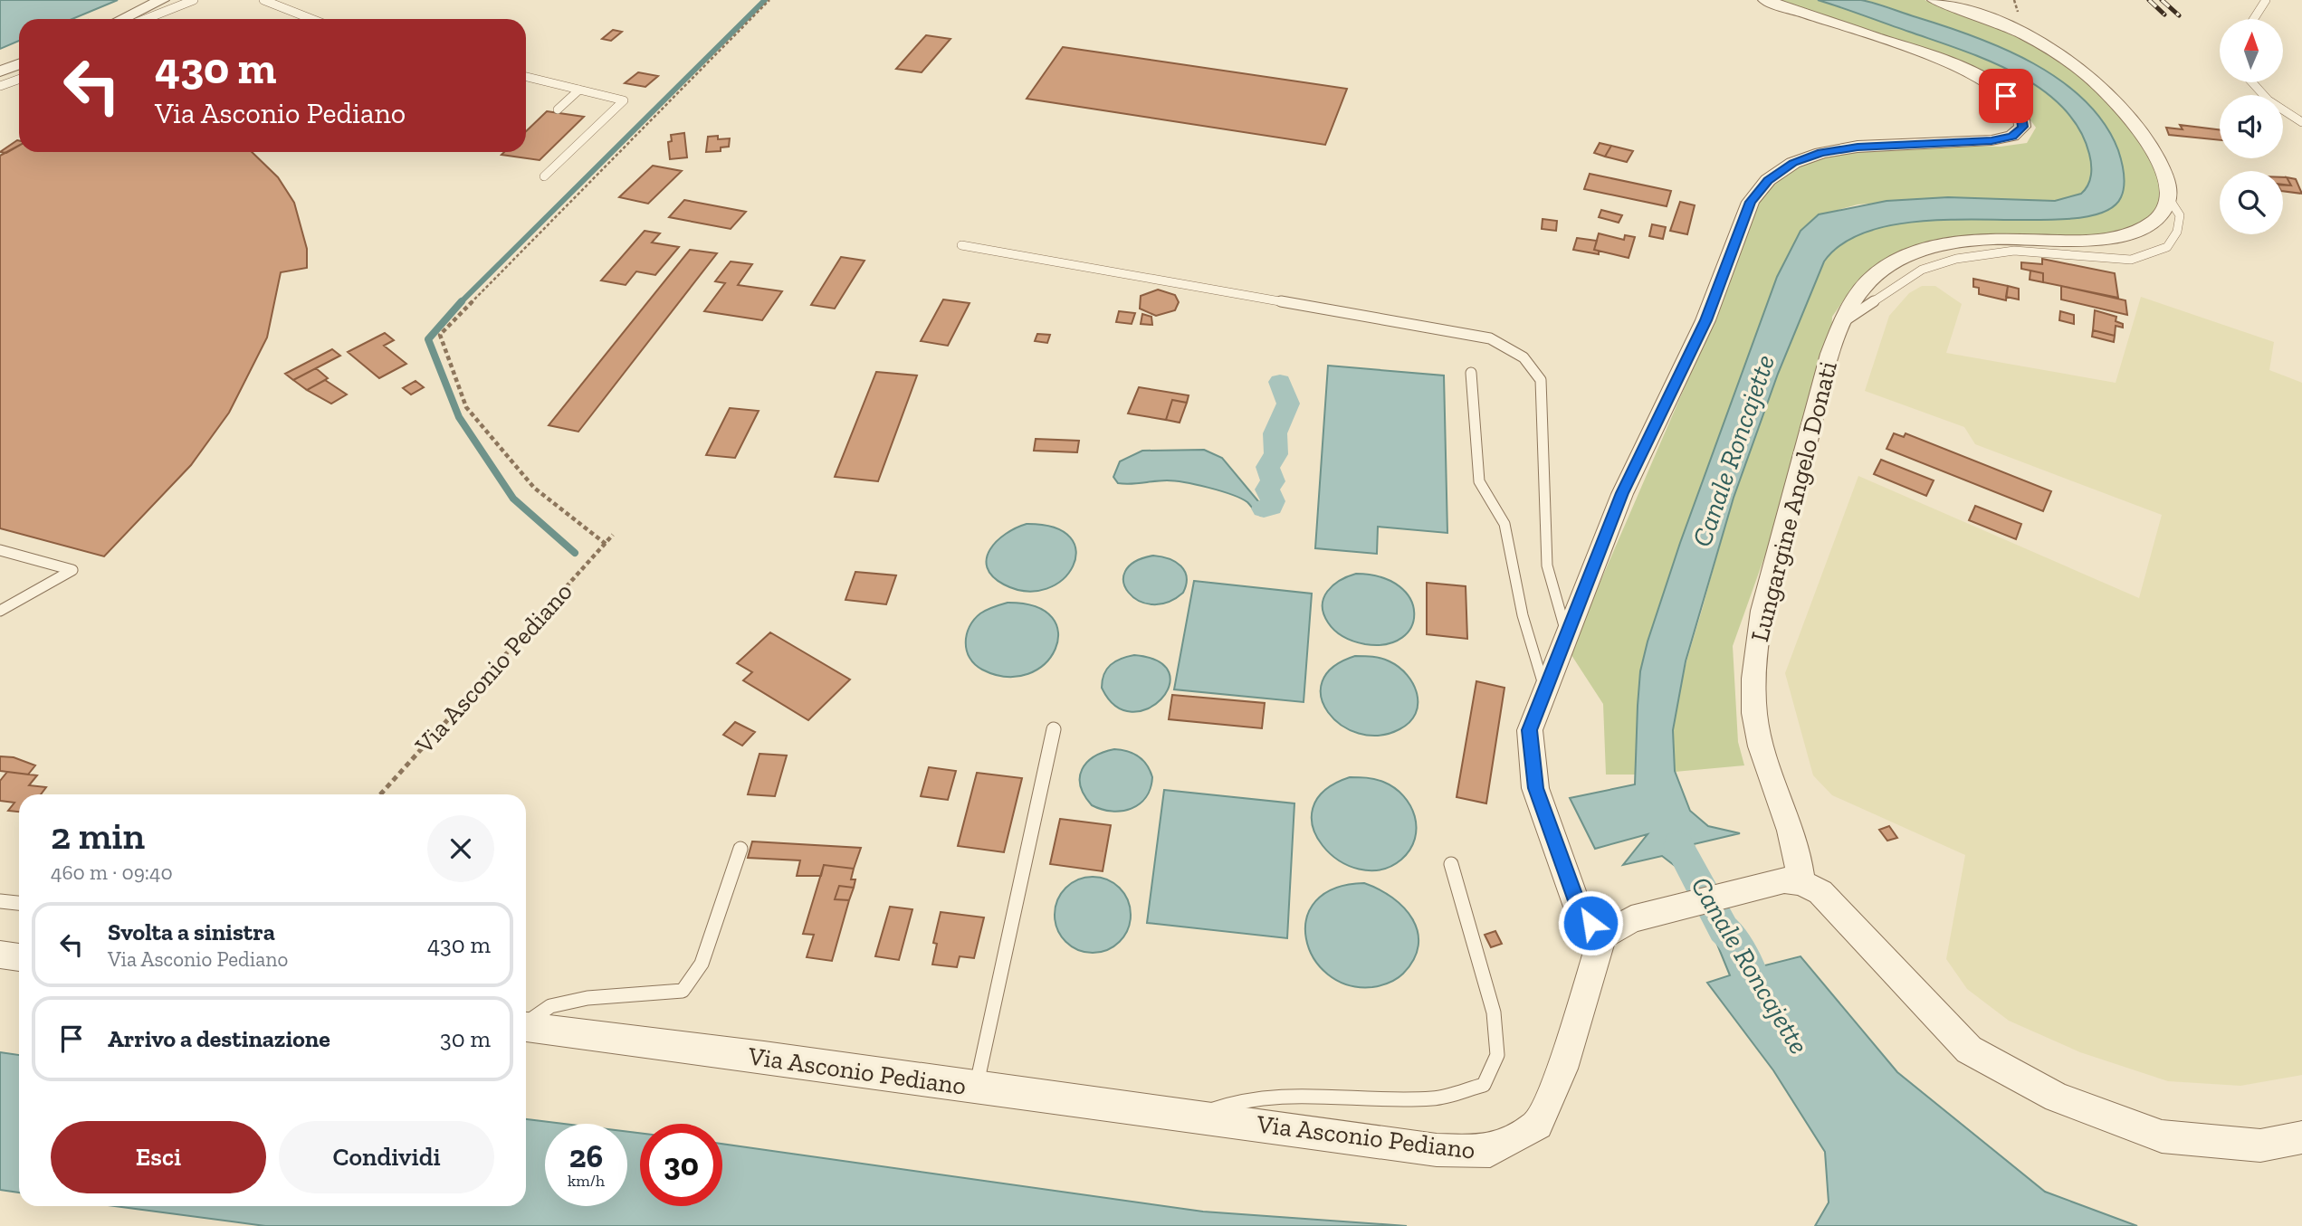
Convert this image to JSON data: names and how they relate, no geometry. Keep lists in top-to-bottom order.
{
  "streets": {
    "street": ["Lungargine Angelo Donati", "Via Asconio Pediano"]
  },
  "water": ["Canale Roncajette"],
  "north": "top",
  "page": {
    "turn": ["430 m", "Via Asconio Pediano"],
    "heading": ["2 min", "460 m · 09:40"],
    "list": [
      {
        "name": "Svolta a sinistra",
        "note": "Via Asconio Pediano",
        "value": "430 m"
      },
      {
        "name": "Arrivo a destinazione",
        "value": "30 m"
      }
    ],
    "buttons": ["Esci", "Condividi"],
    "speed": "26 km/h",
    "limit": "30"
  }
}
